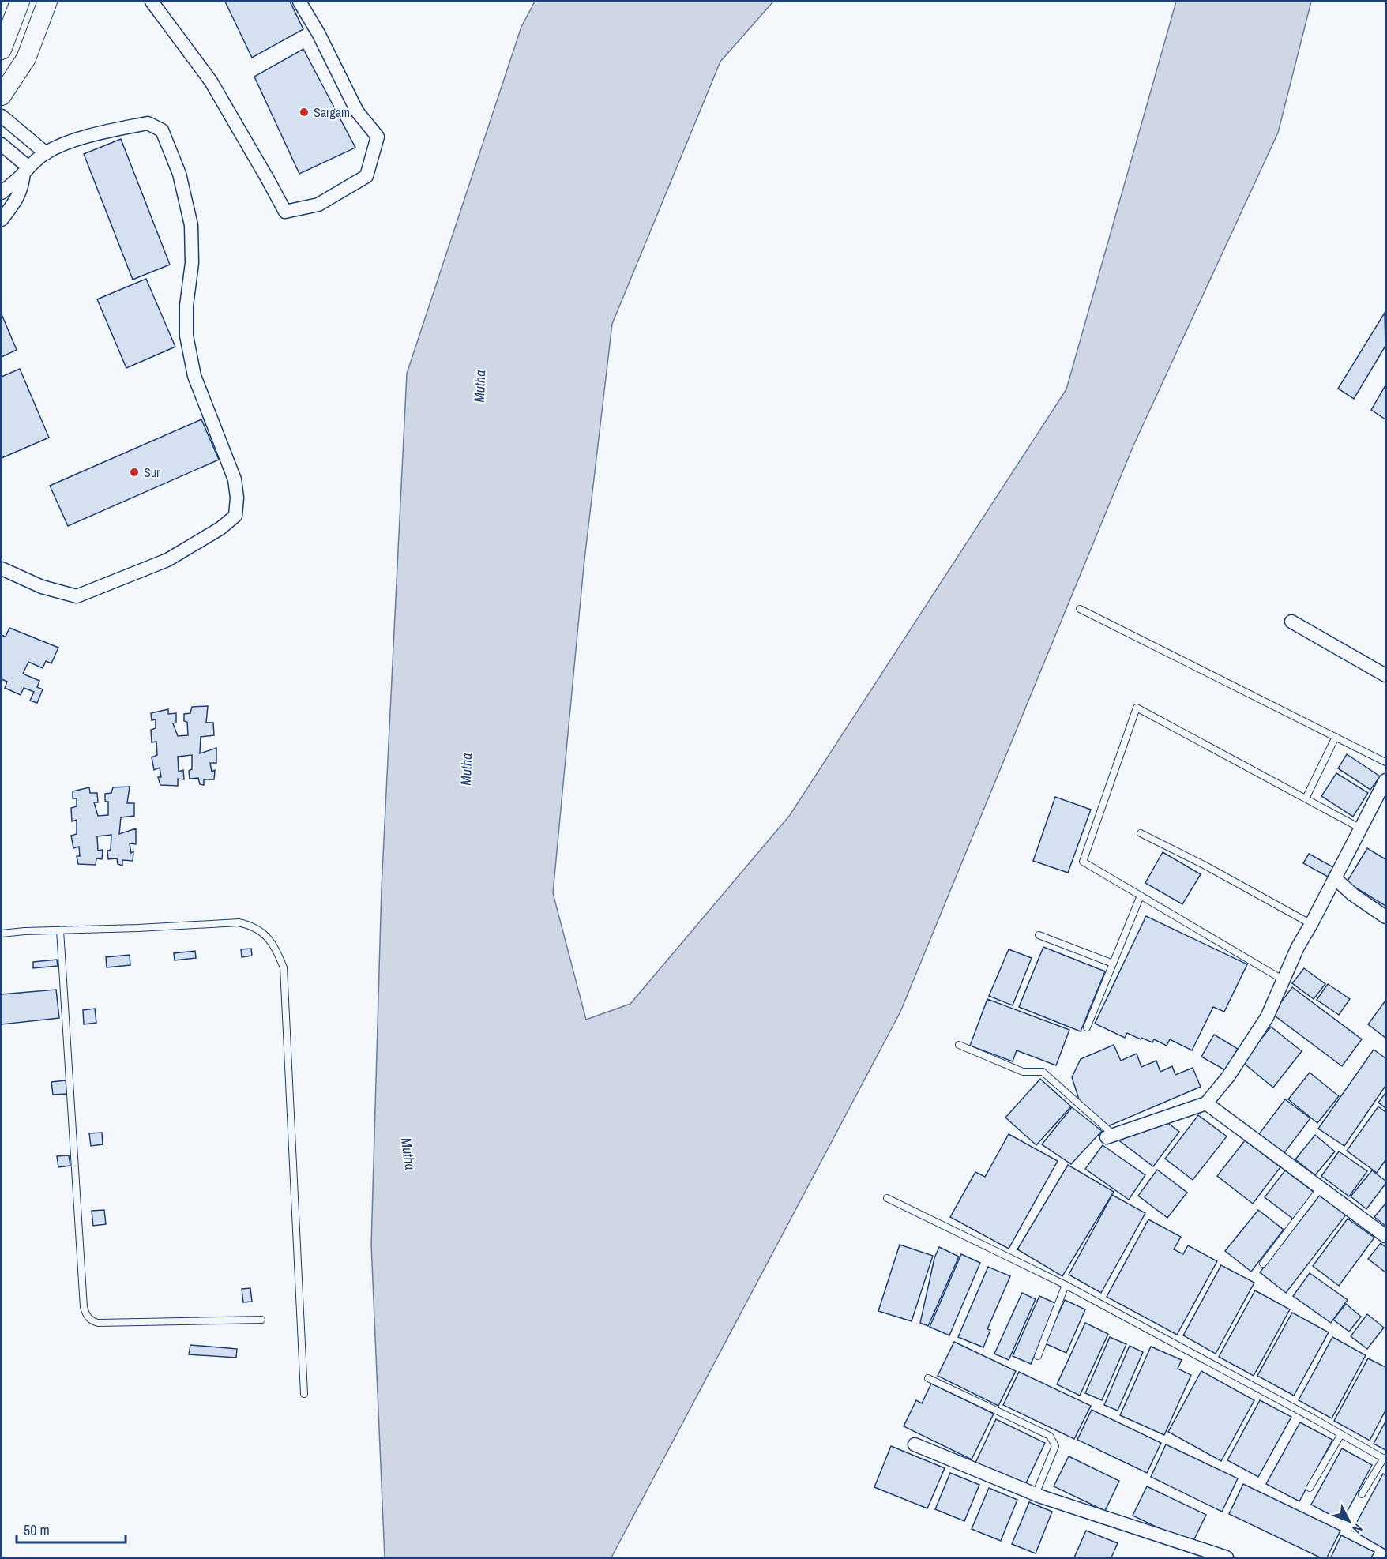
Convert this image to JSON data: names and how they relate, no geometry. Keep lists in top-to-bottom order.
{
  "water": ["Mutha"],
  "places": ["Sargam", "Sur"],
  "scale_bar": "50 m",
  "north": "bottom right"
}
